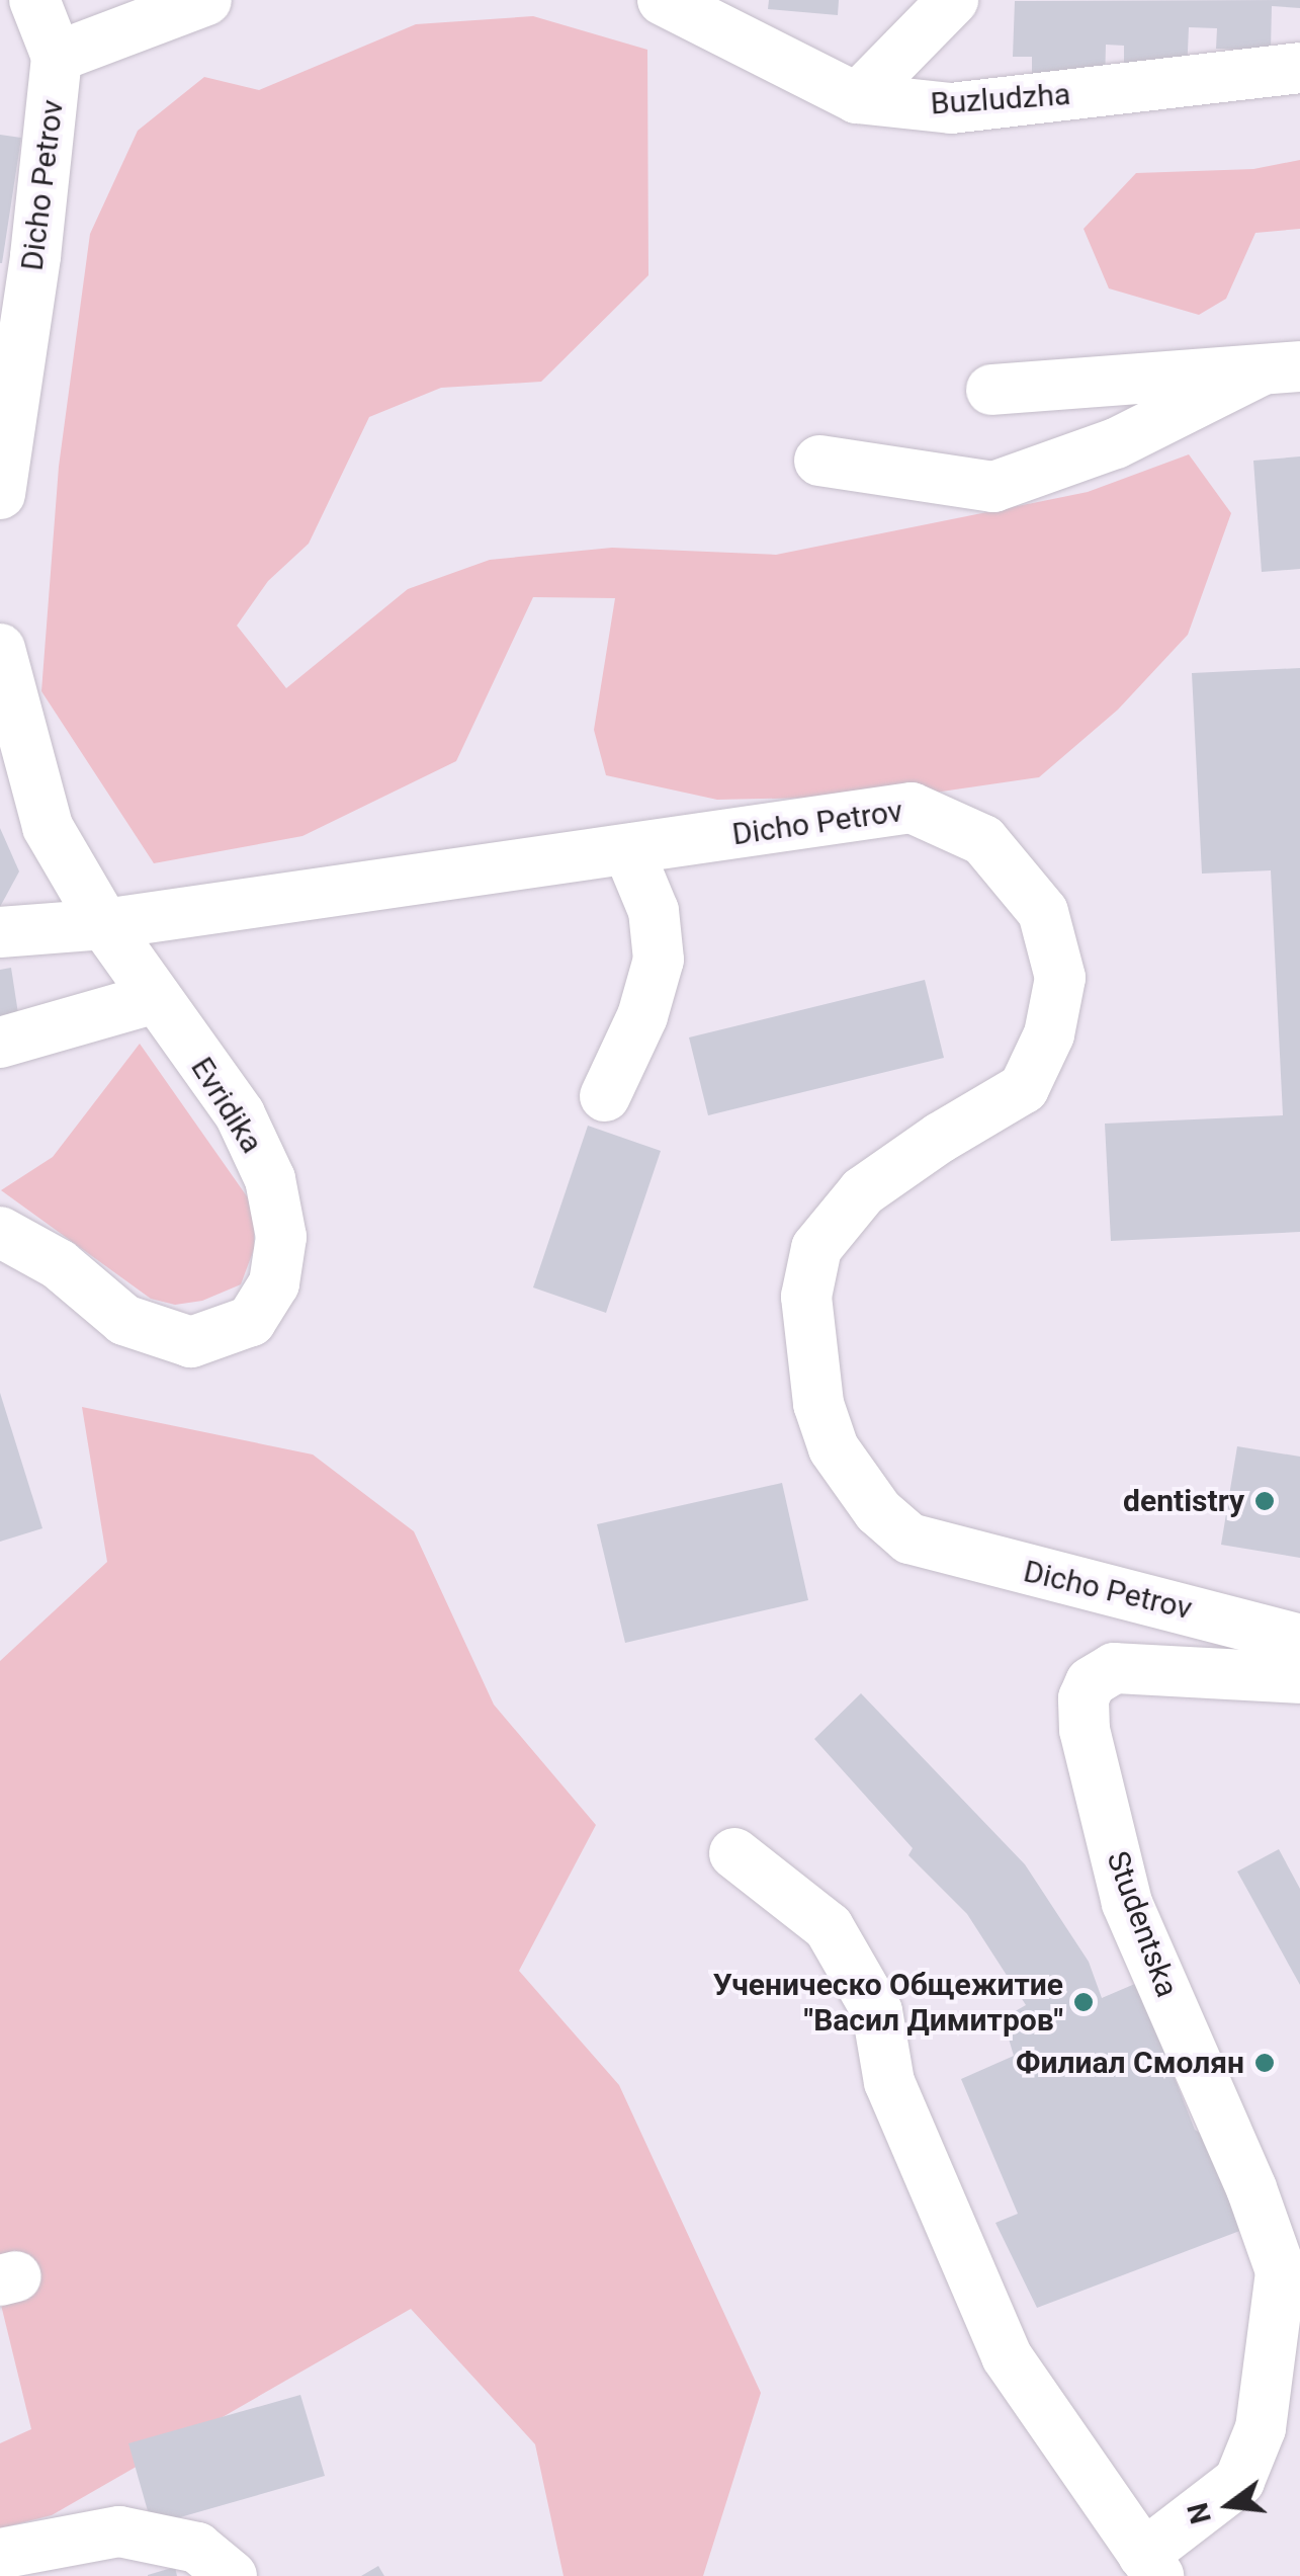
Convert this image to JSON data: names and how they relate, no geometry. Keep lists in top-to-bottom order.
{
  "streets": {
    "street": [
      "Buzludzha",
      "Dicho Petrov",
      "Evridika",
      "Studentska"
    ]
  },
  "crossings": [
    ["Dicho Petrov", "Evridika"]
  ],
  "places": ["dentistry", "Ученическо Общежитие \"Васил Димитров\"", "Филиал Смолян"],
  "north": "left"
}
